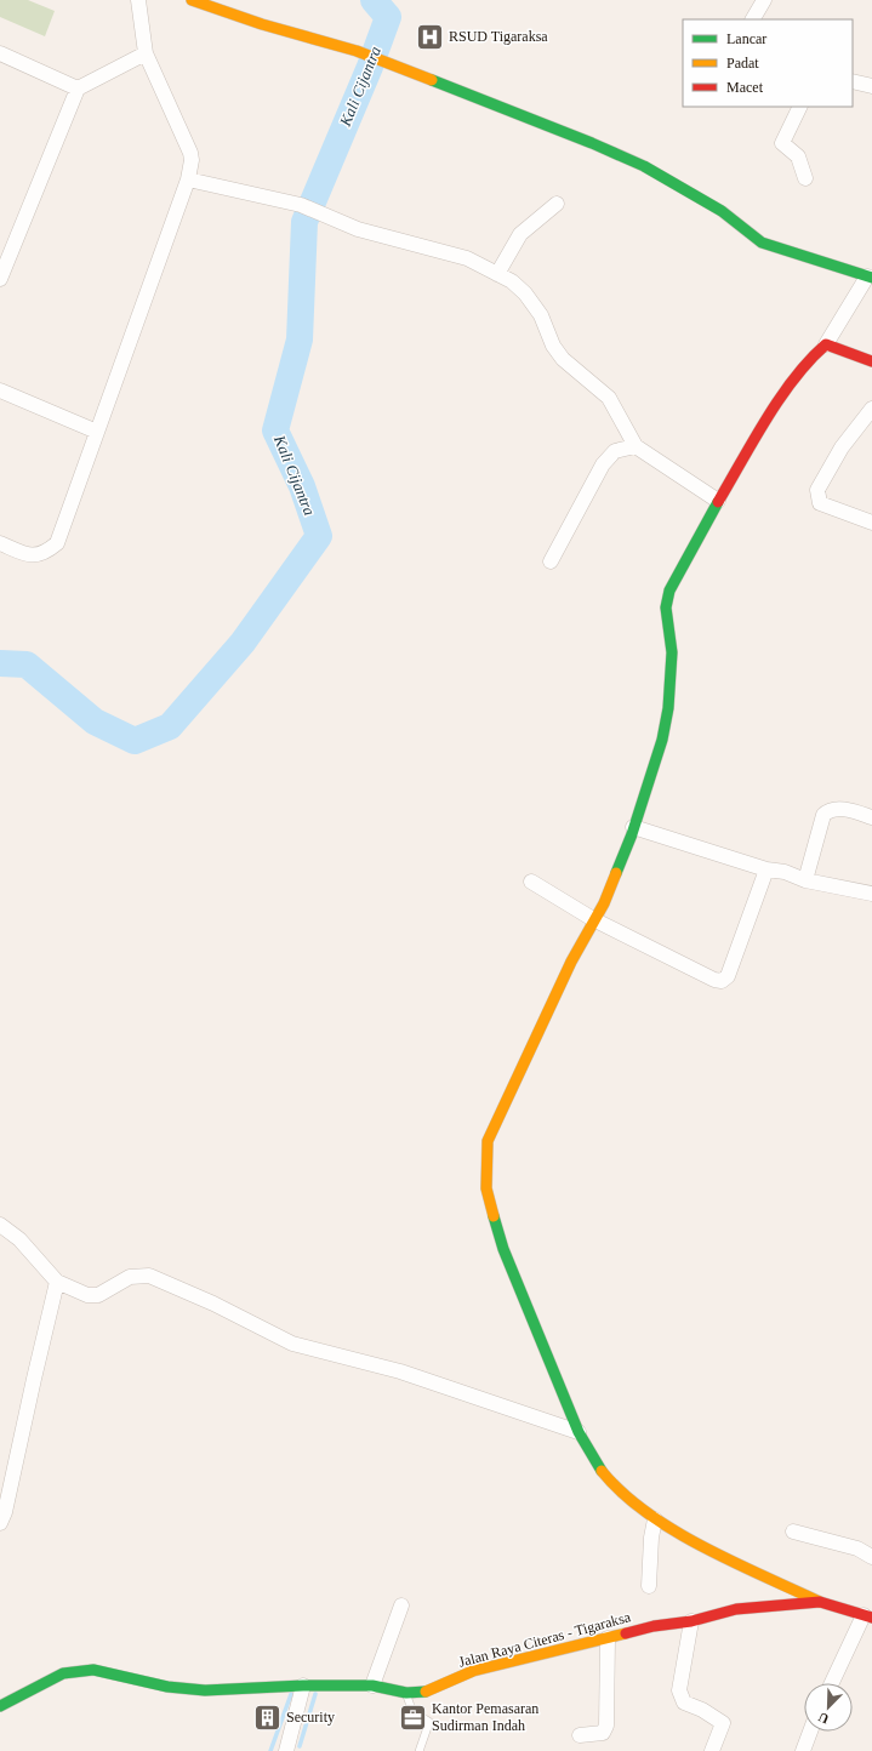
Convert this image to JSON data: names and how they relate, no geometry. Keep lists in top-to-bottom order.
{
  "streets": {
    "street": ["Jalan Raya Citeras - Tigaraksa"]
  },
  "water": ["Kali Cijantra"],
  "places": {
    "hospital": ["RSUD Tigaraksa"],
    "building": ["Security"],
    "office": ["Kantor Pemasaran Sudirman Indah"]
  },
  "legend": ["Lancar", "Padat", "Macet"],
  "north": "bottom left"
}
